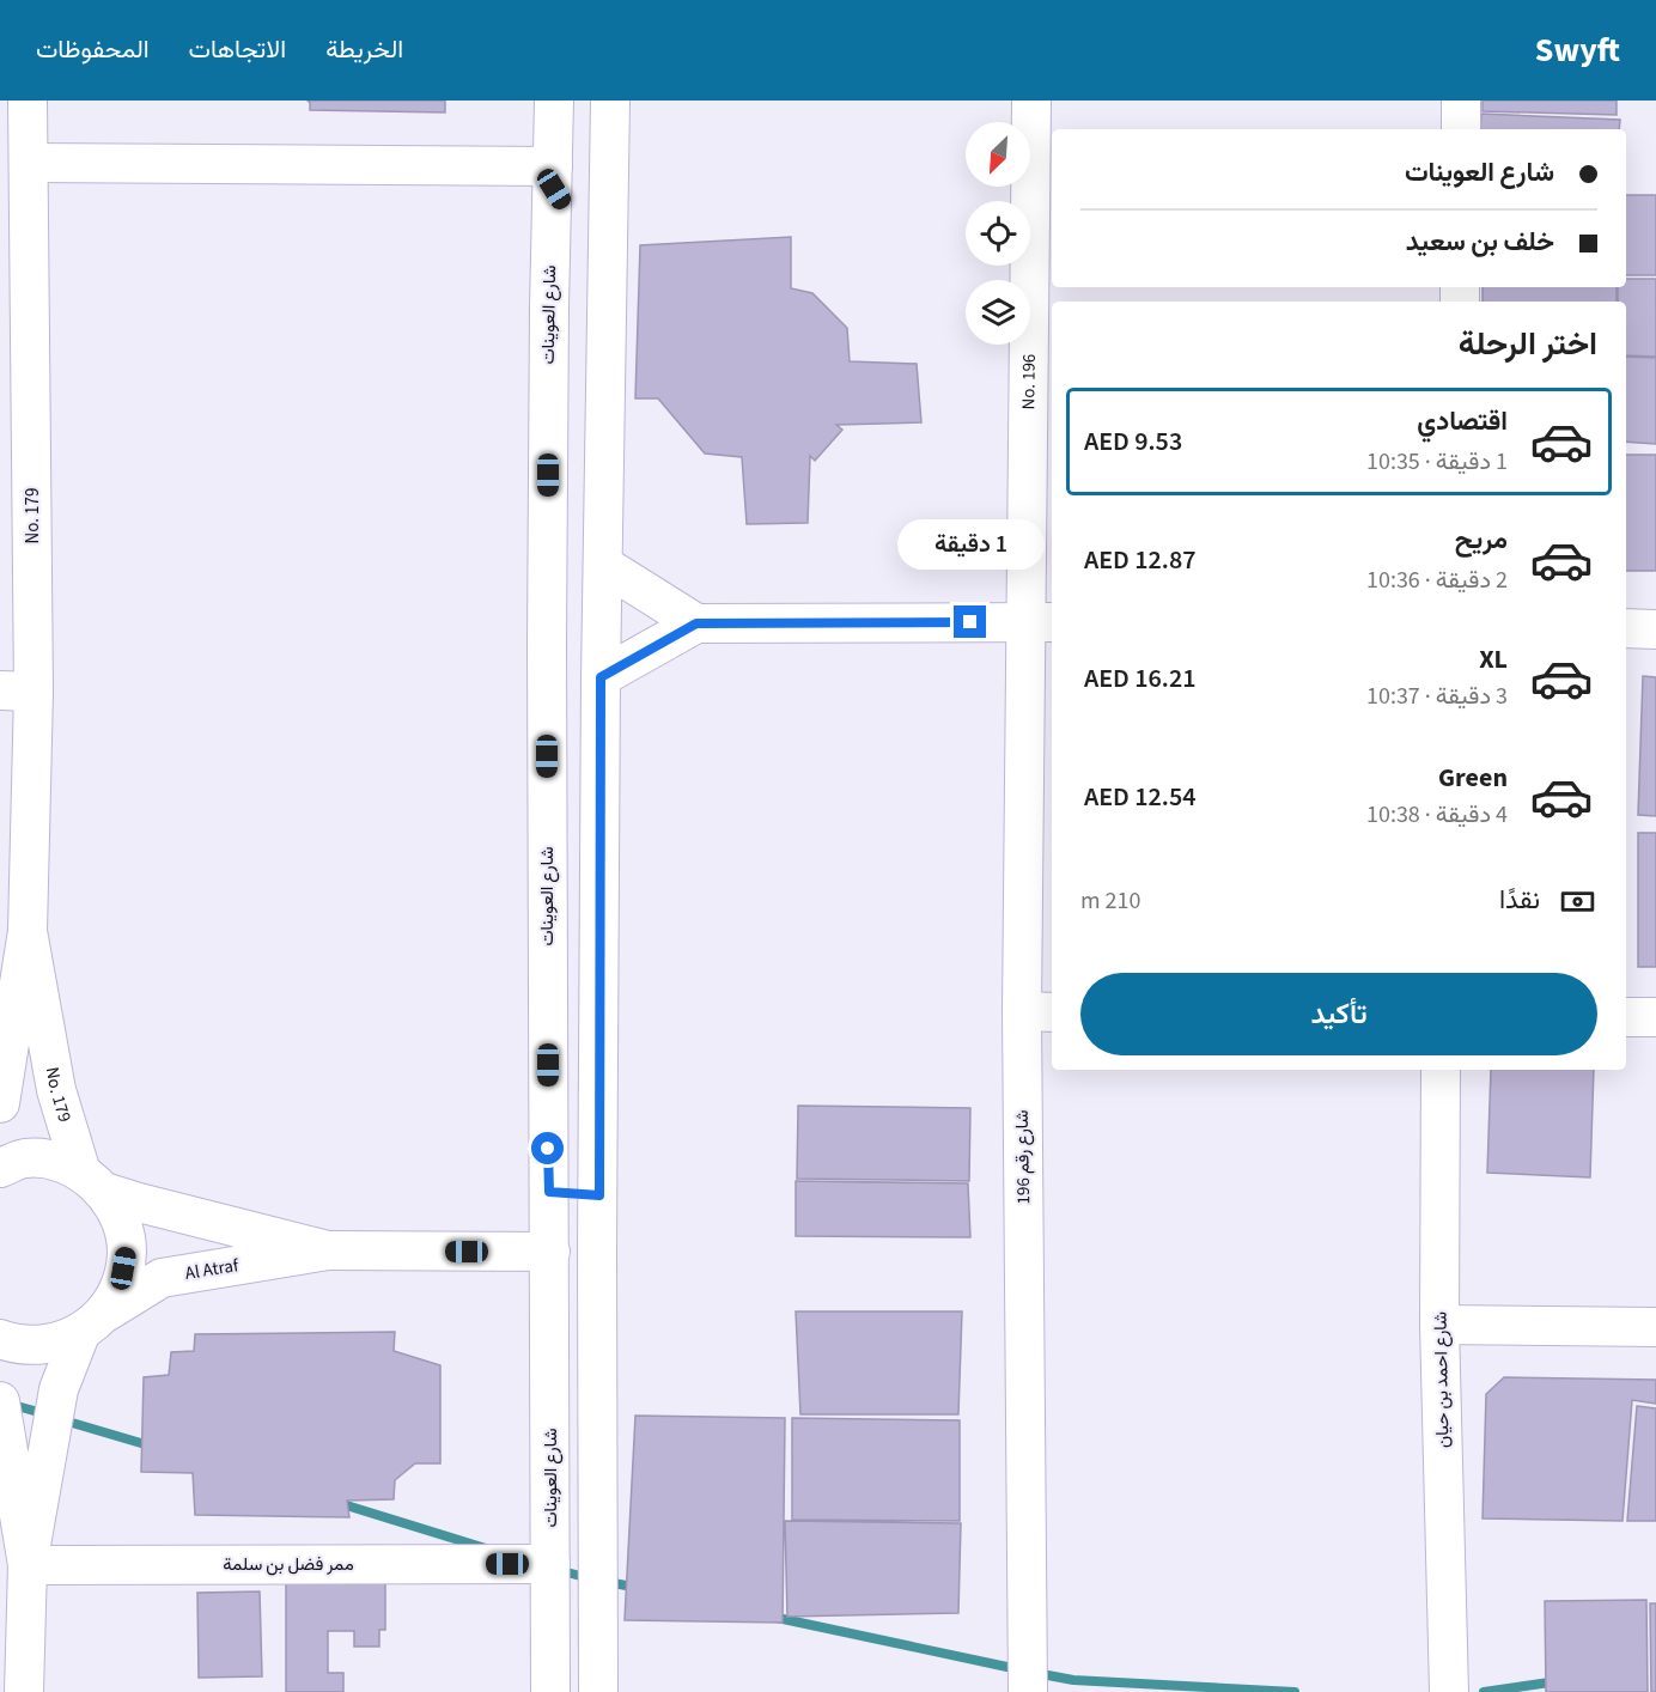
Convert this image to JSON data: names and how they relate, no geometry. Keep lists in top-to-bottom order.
{
  "streets": {
    "street": [
      "شارع العوينات",
      "No. 196",
      "No. 179",
      "شارع رقم 196",
      "Al Atraf",
      "شارع احمد بن حيان",
      "ممر فضل بن سلمة"
    ]
  },
  "crossings": [
    ["شارع العوينات", "Al Atraf"],
    ["شارع العوينات", "ممر فضل بن سلمة"],
    ["No. 196", "شارع رقم 196"],
    ["No. 179", "Al Atraf"]
  ],
  "north": "bottom left",
  "page": {
    "header": "Swyft",
    "nav": ["الخريطة", "الاتجاهات", "المحفوظات"],
    "banner": ["شارع العوينات", "خلف بن سعيد"],
    "heading": "اختر الرحلة",
    "list": [
      {
        "name": "اقتصادي",
        "note": "1 دقيقة · 10:35",
        "value": "AED 9.53"
      },
      {
        "name": "مريح",
        "note": "2 دقيقة · 10:36",
        "value": "AED 12.87"
      },
      {
        "name": "XL",
        "note": "3 دقيقة · 10:37",
        "value": "AED 16.21"
      },
      {
        "name": "Green",
        "note": "4 دقيقة · 10:38",
        "value": "AED 12.54"
      }
    ],
    "bubble": "1 دقيقة",
    "pay": ["نقدًا", "210 m"],
    "buttons": "تأكيد"
  }
}
